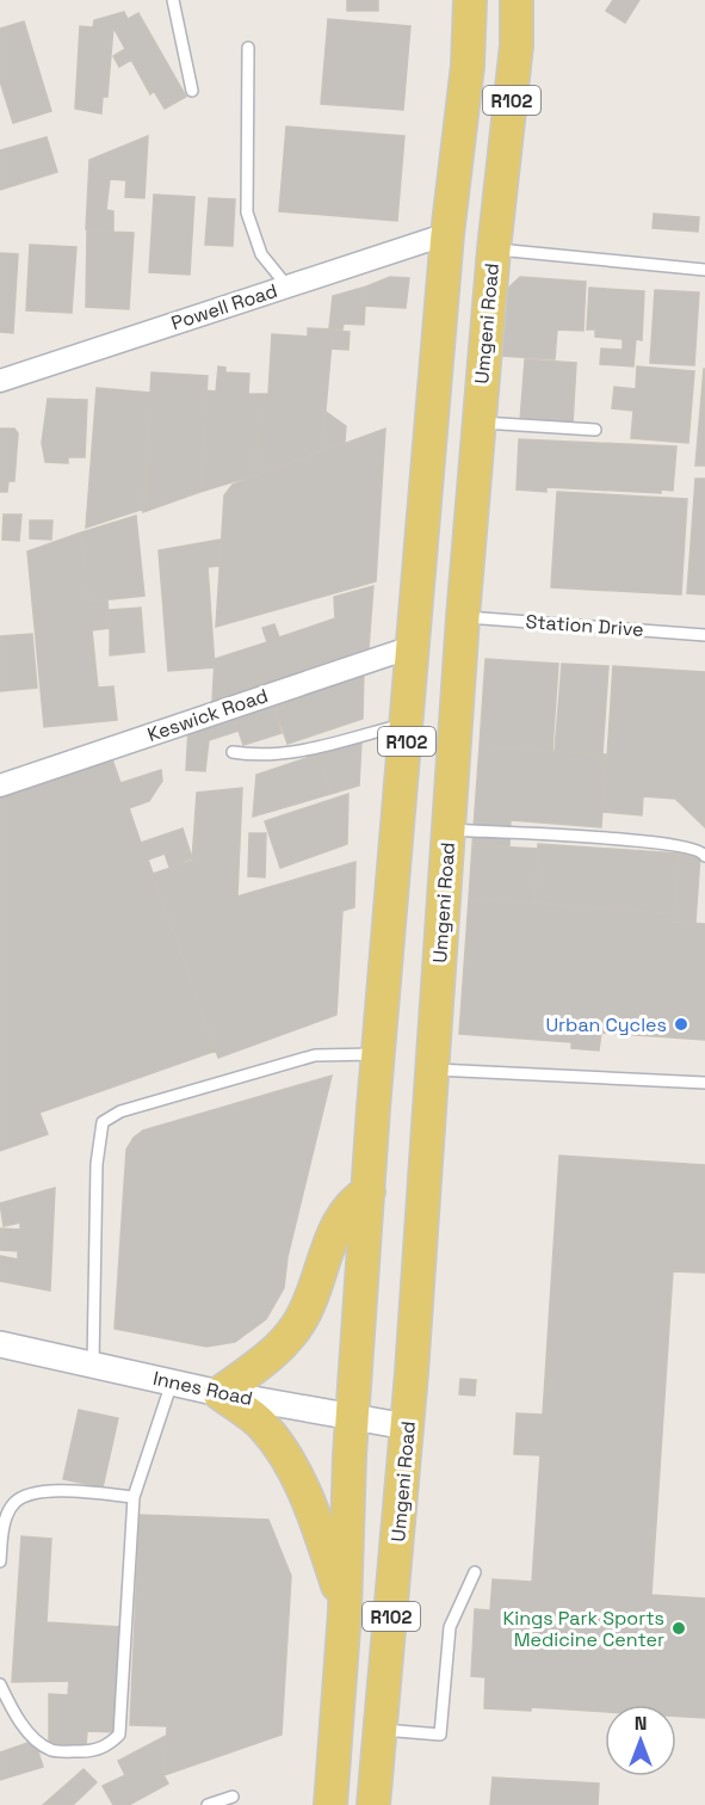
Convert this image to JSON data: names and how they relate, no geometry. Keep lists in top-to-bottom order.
{
  "streets": {
    "main road": ["R102", "Umgeni Road"],
    "street": ["Powell Road", "Keswick Road", "Innes Road"],
    "lane": ["Station Drive"]
  },
  "crossings": [
    ["R102", "Powell Road"],
    ["R102", "Keswick Road"],
    ["R102", "Innes Road"],
    ["Umgeni Road", "Station Drive"],
    ["Umgeni Road", "Innes Road"]
  ],
  "places": ["Urban Cycles", "Kings Park Sports Medicine Center"],
  "north": "top"
}
